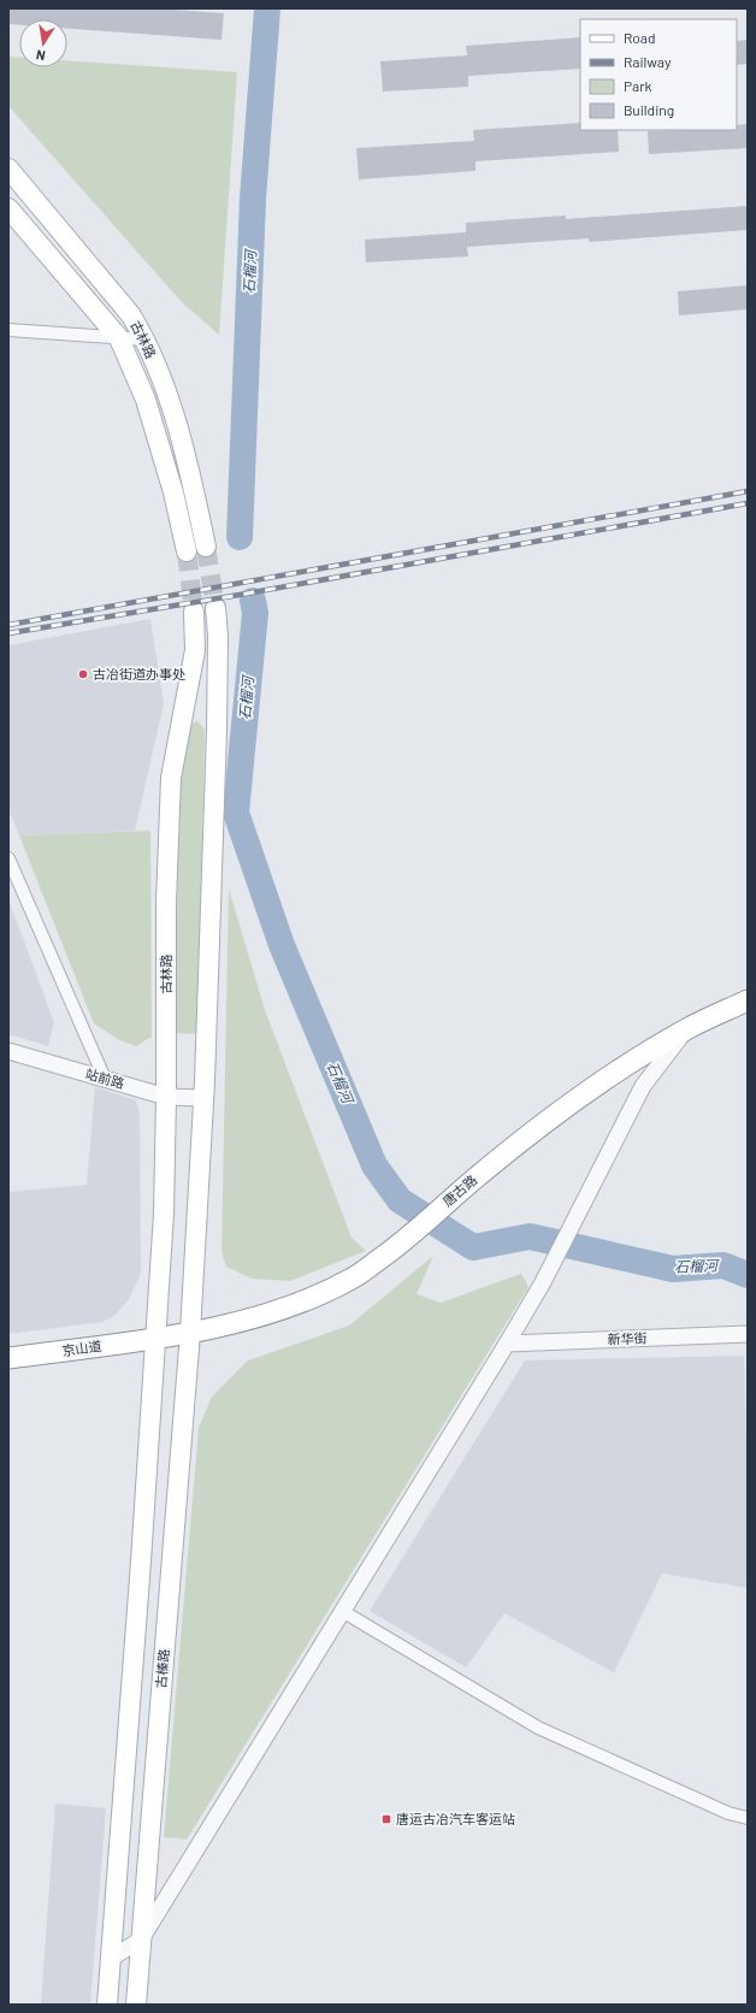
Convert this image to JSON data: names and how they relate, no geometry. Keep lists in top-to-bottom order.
{
  "streets": {
    "highway": ["唐古路", "京山道"],
    "main road": ["古林路", "古榛路"],
    "street": ["站前路", "新华街"]
  },
  "crossings": [
    ["古林路", "站前路"],
    ["古林路", "唐古路"],
    ["古林路", "京山道"],
    ["唐古路", "京山道"],
    ["唐古路", "古榛路"]
  ],
  "water": ["石榴河"],
  "places": {
    "other": ["古冶街道办事处"],
    "transit": ["唐运古冶汽车客运站"]
  },
  "legend": [
    "Road",
    "Railway",
    "Park",
    "Building"
  ],
  "north": "bottom"
}
